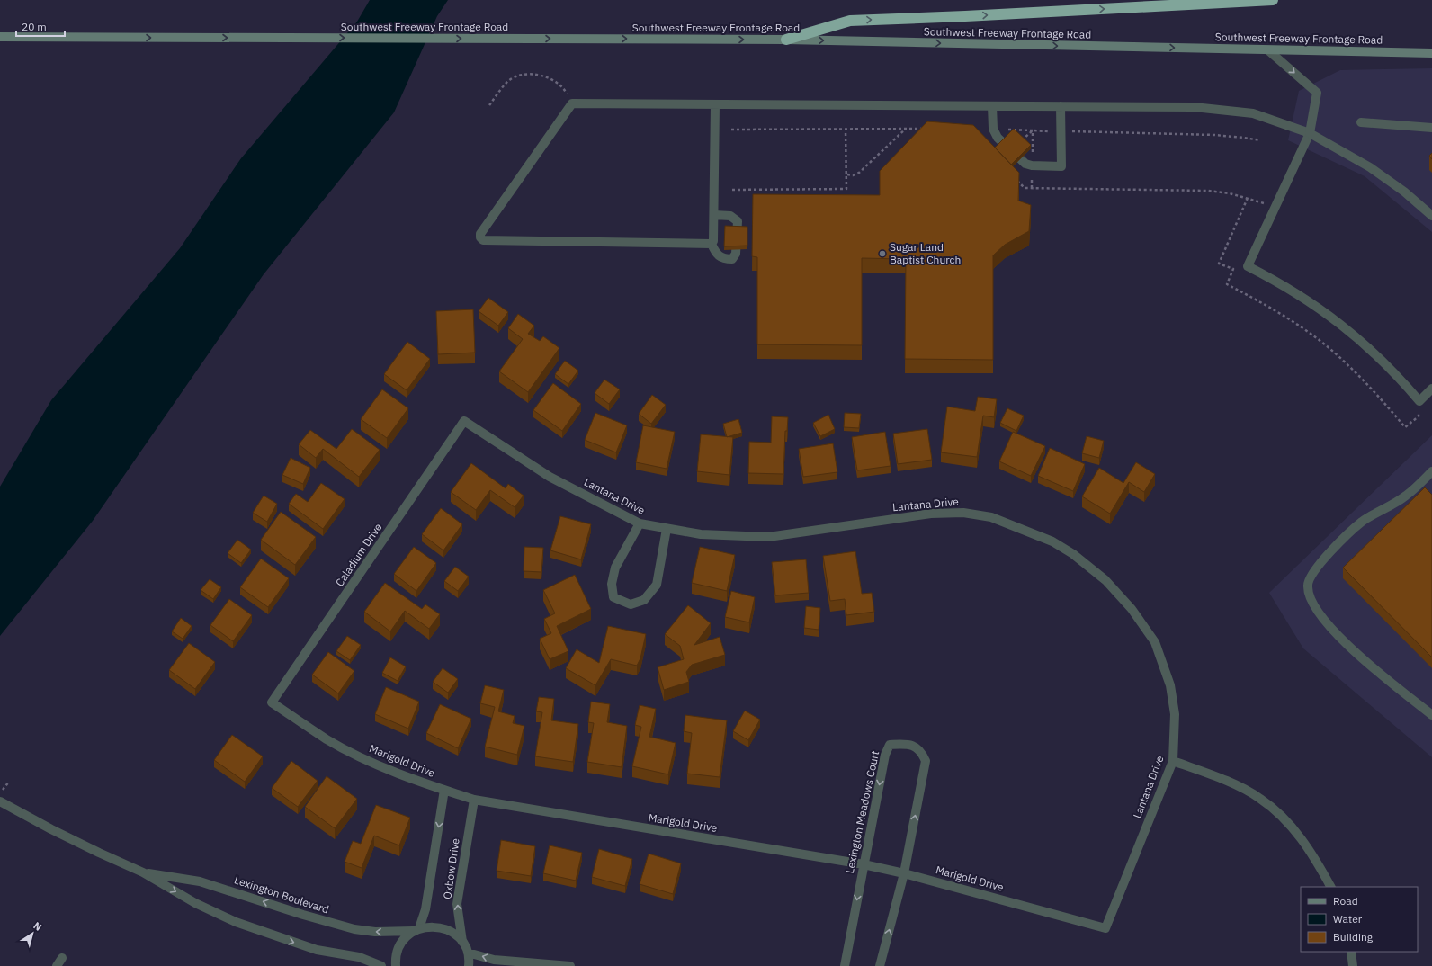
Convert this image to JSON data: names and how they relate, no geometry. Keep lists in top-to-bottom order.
{
  "streets": {
    "main road": ["Southwest Freeway Frontage Road"],
    "street": [
      "Lantana Drive",
      "Caladium Drive",
      "Marigold Drive",
      "Lexington Meadows Court",
      "Oxbow Drive",
      "Lexington Boulevard"
    ]
  },
  "crossings": [
    ["Lantana Drive", "Caladium Drive"],
    ["Lantana Drive", "Marigold Drive"],
    ["Caladium Drive", "Marigold Drive"],
    ["Marigold Drive", "Lexington Meadows Court"],
    ["Marigold Drive", "Oxbow Drive"],
    ["Oxbow Drive", "Lexington Boulevard"]
  ],
  "one_way": ["Southwest Freeway Frontage Road"],
  "places": ["Sugar Land Baptist Church"],
  "legend": ["Road", "Water", "Building"],
  "scale_bar": "20 m",
  "north": "top right"
}
